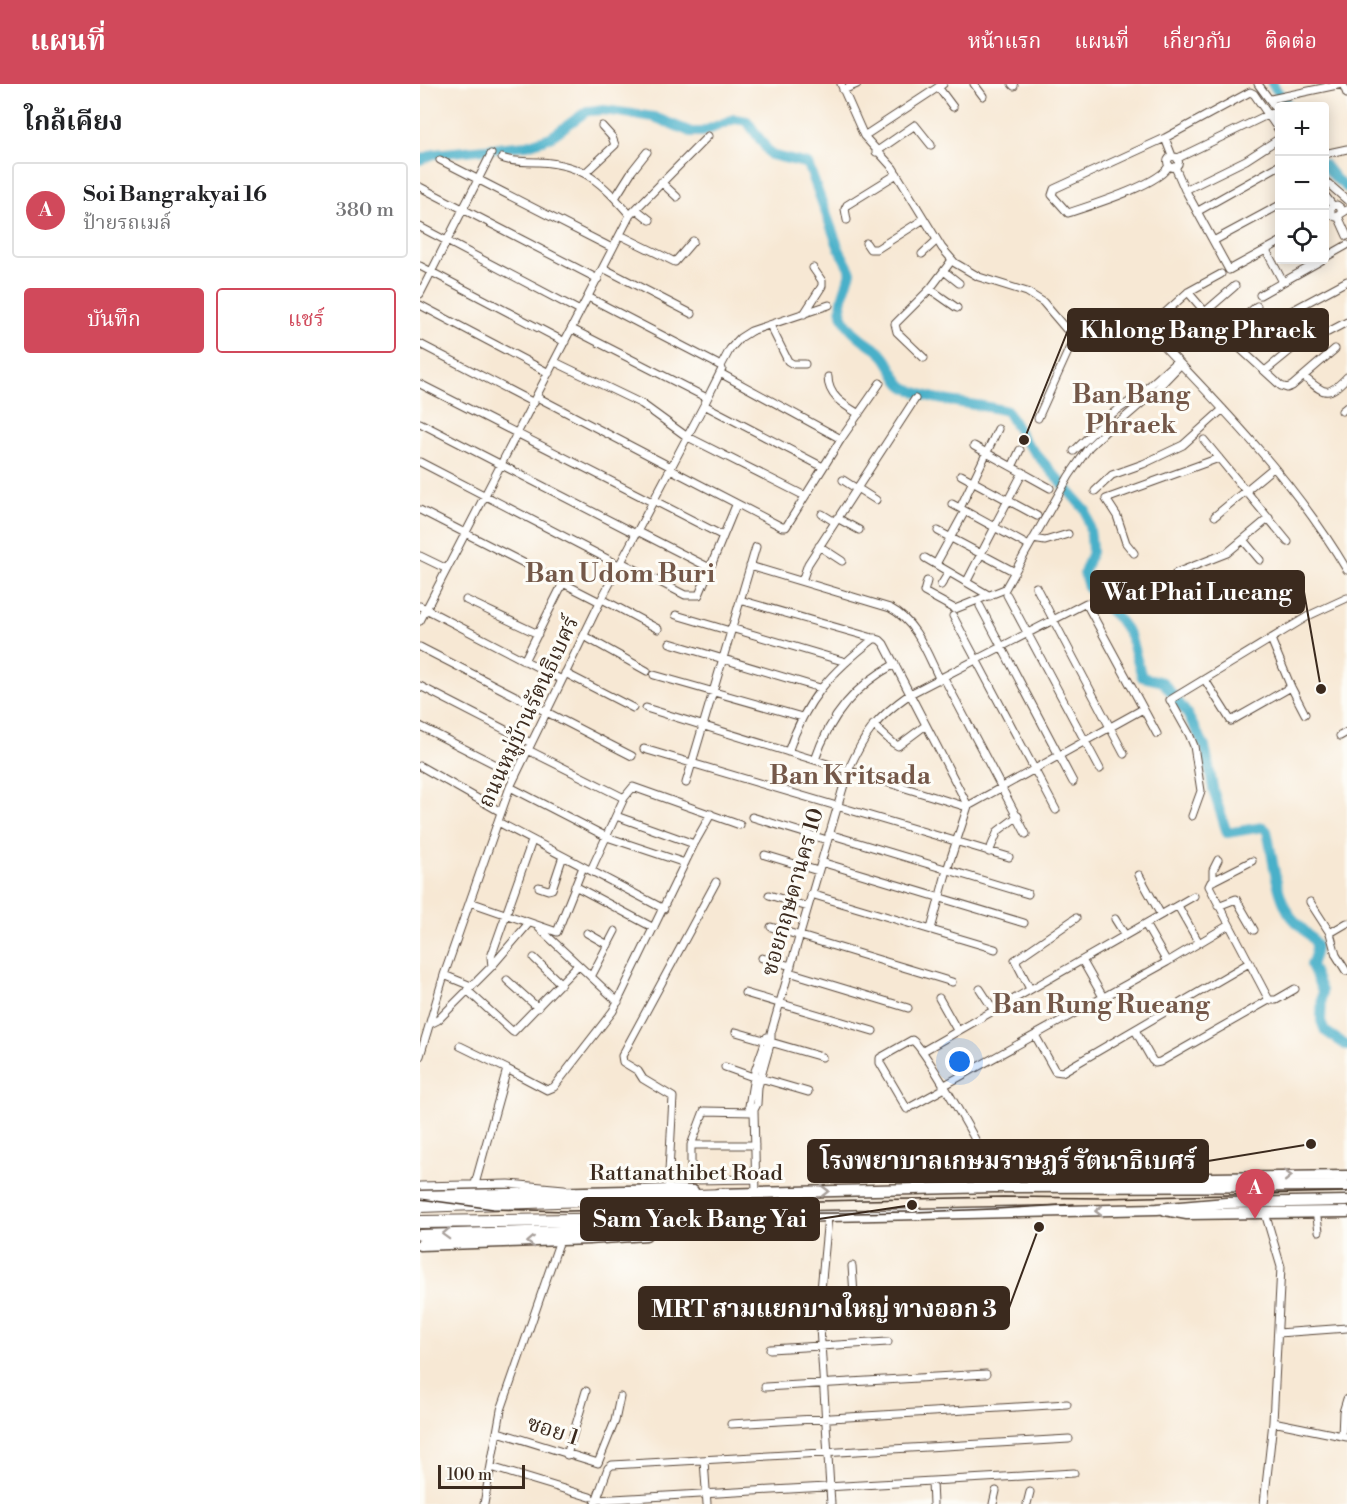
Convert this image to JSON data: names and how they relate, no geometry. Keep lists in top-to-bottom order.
{
  "streets": {
    "main road": ["Rattanathibet Road"],
    "street": ["ถนนหมู่บ้านรัตนธิเบศร์", "ซอยกฤษดานคร 10", "ซอย 1"]
  },
  "crossings": [
    ["ซอยกฤษดานคร 10", "Rattanathibet Road"]
  ],
  "districts": [
    "Ban Bang Phraek",
    "Ban Udom Buri",
    "Ban Kritsada",
    "Ban Rung Rueang"
  ],
  "places": [
    "Khlong Bang Phraek",
    "Wat Phai Lueang",
    "โรงพยาบาลเกษมราษฏร์ รัตนาธิเบศร์",
    "Sam Yaek Bang Yai",
    "MRT สามแยกบางใหญ่ ทางออก 3"
  ],
  "scale_bar": "100 m",
  "page": {
    "header": "แผนที่",
    "nav": [
      "หน้าแรก",
      "แผนที่",
      "เกี่ยวกับ",
      "ติดต่อ"
    ],
    "heading": "ใกล้เคียง",
    "map_buttons": ["+", "−"],
    "list": [
      {
        "mark": "A",
        "name": "Soi Bangrakyai 16",
        "note": "ป้ายรถเมล์",
        "value": "380 m"
      }
    ],
    "buttons": ["บันทึก", "แชร์"],
    "pins": "A",
    "scale": "100 m"
  }
}
